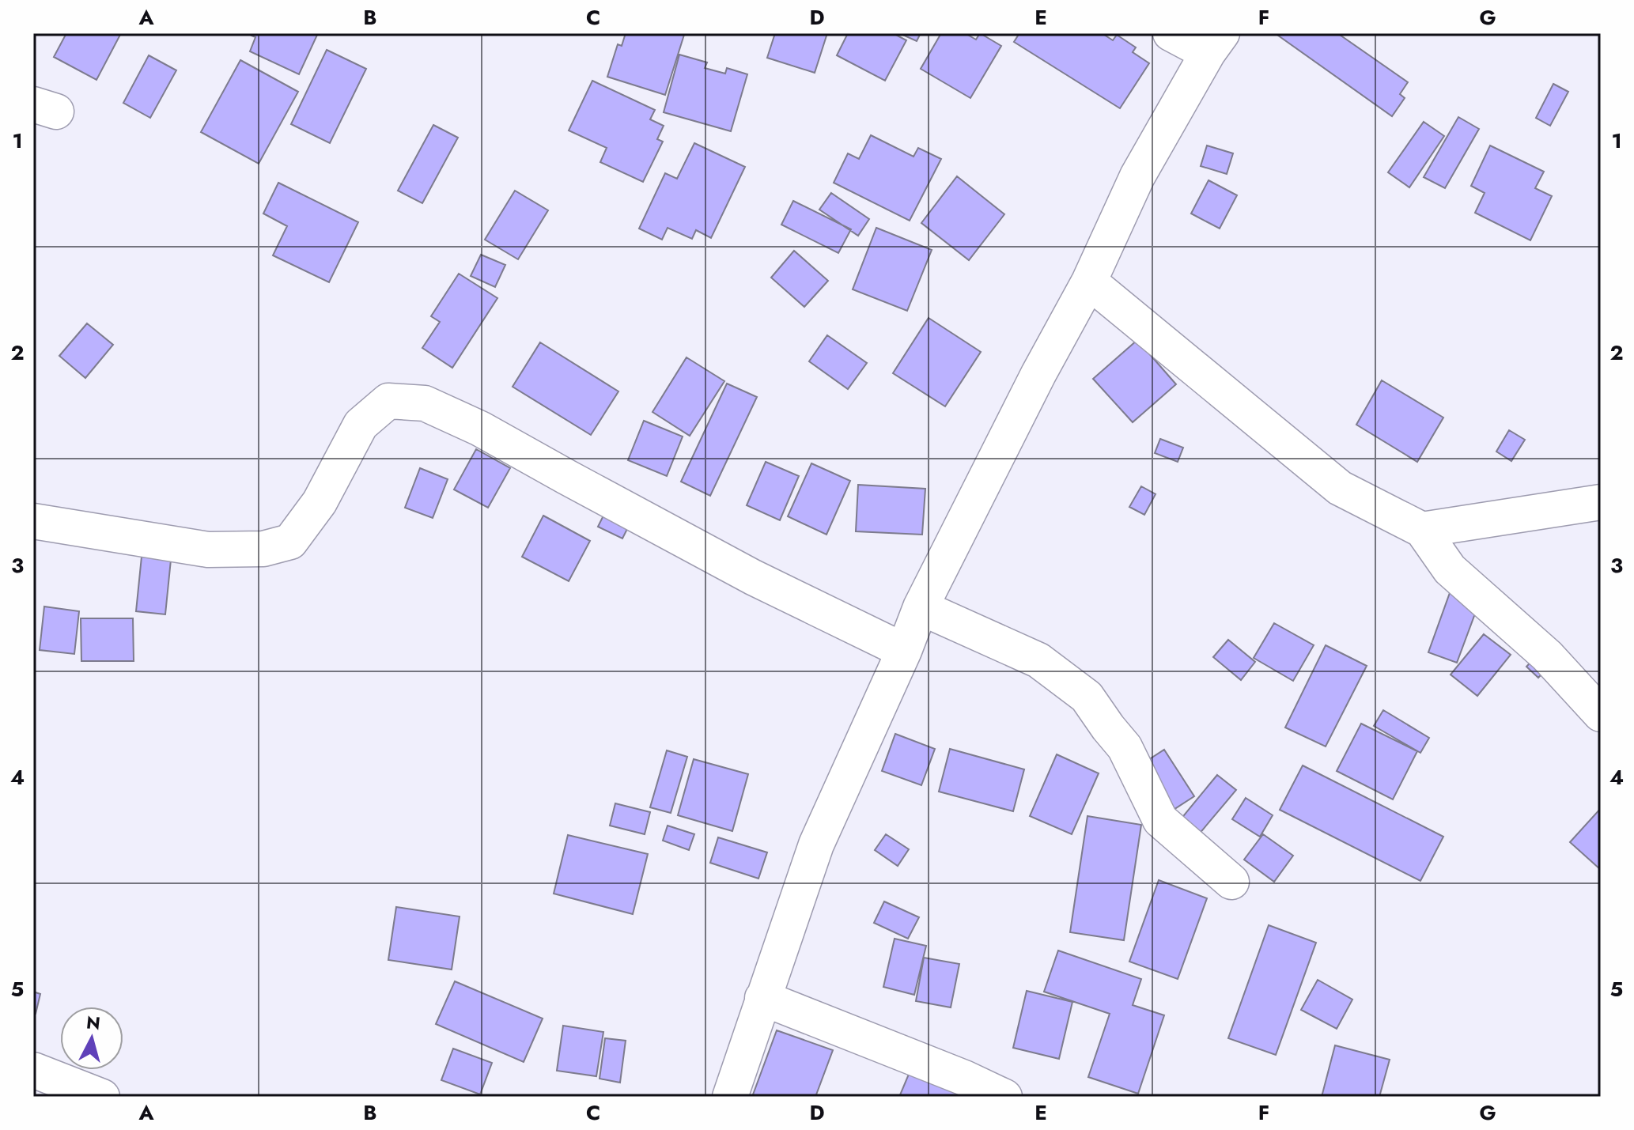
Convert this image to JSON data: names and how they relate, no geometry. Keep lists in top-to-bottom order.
{
  "north": "top",
  "grid": {
    "columns": [
      "A",
      "B",
      "C",
      "D",
      "E",
      "F",
      "G"
    ],
    "rows": [
      "1",
      "2",
      "3",
      "4",
      "5"
    ]
  }
}
